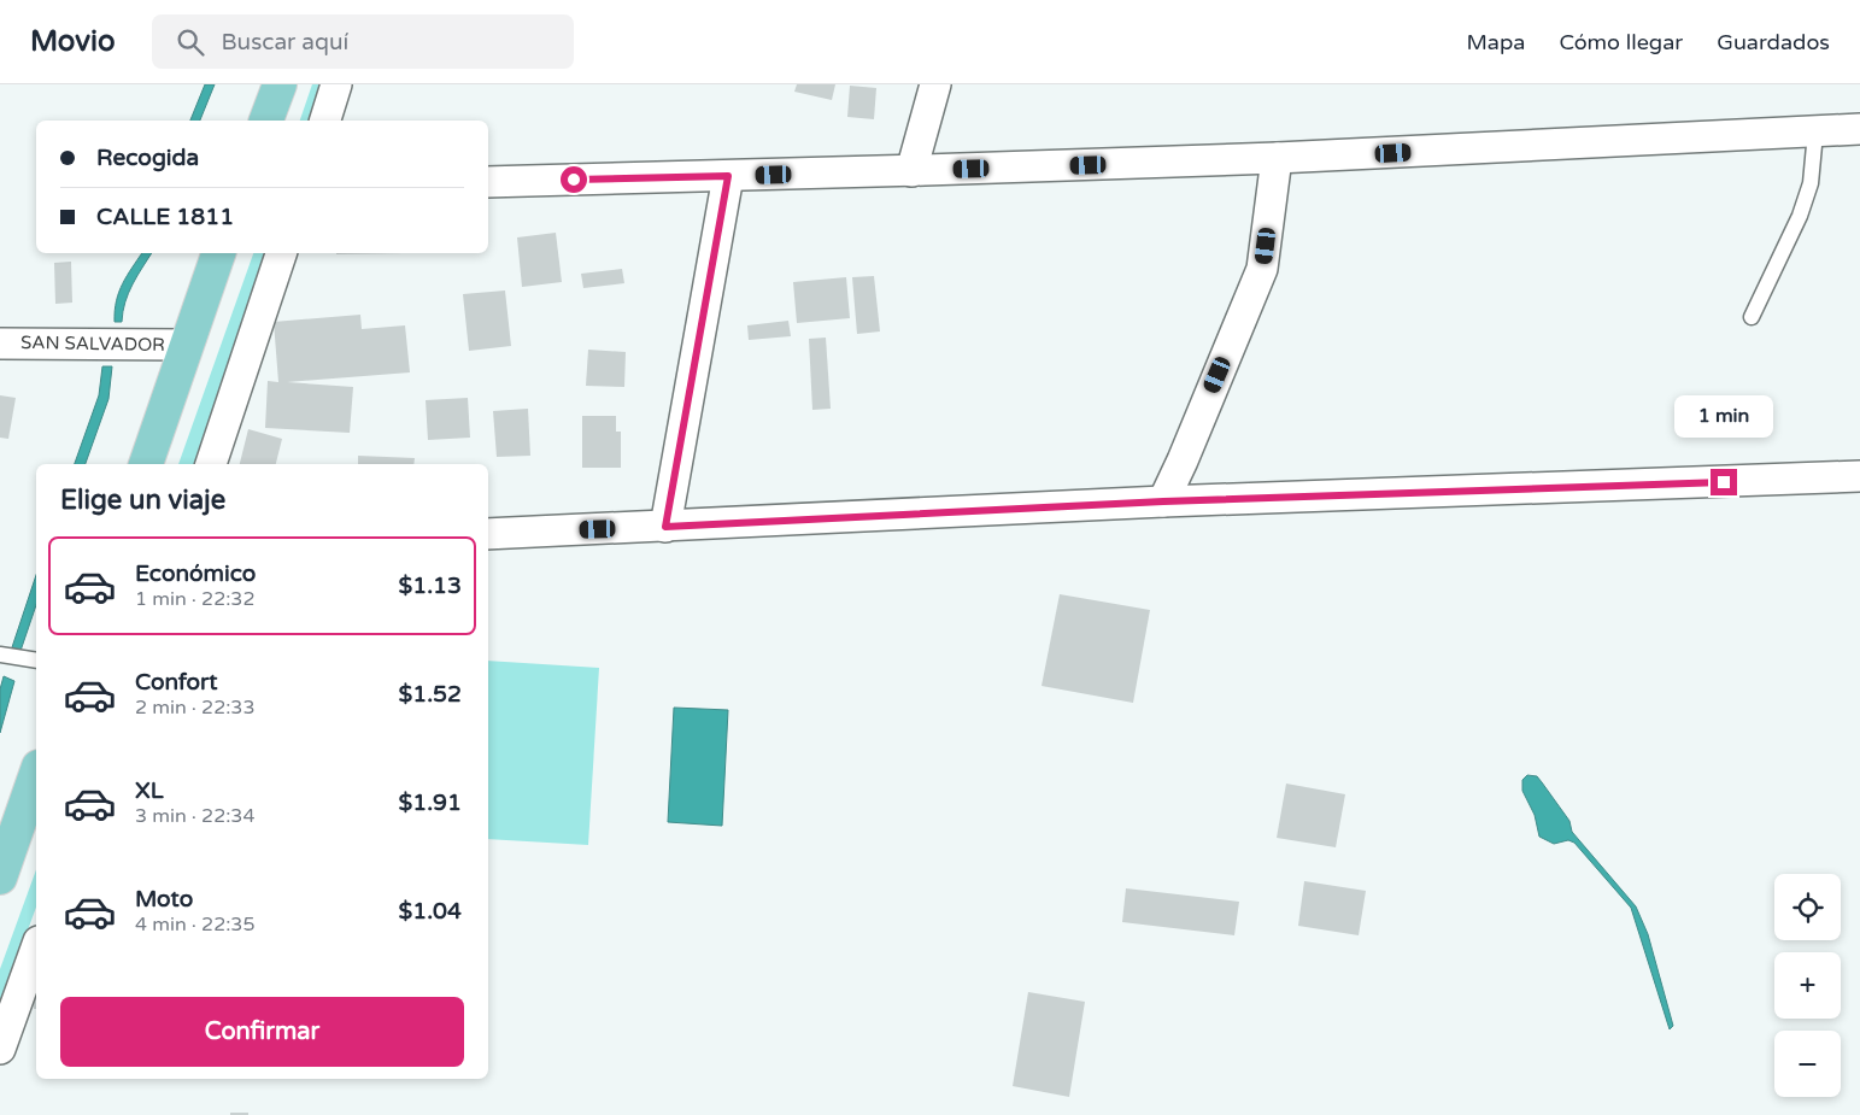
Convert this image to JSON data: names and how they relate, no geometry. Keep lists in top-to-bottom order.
{
  "streets": {
    "street": ["SAN SALVADOR"]
  },
  "page": {
    "header": "Movio",
    "search": "Buscar aquí",
    "nav": ["Mapa", "Cómo llegar", "Guardados"],
    "banner": ["Recogida", "CALLE 1811"],
    "bubble": "1 min",
    "heading": "Elige un viaje",
    "list": [
      {
        "name": "Económico",
        "note": "1 min · 22:32",
        "value": "$1.13"
      },
      {
        "name": "Confort",
        "note": "2 min · 22:33",
        "value": "$1.52"
      },
      {
        "name": "XL",
        "note": "3 min · 22:34",
        "value": "$1.91"
      },
      {
        "name": "Moto",
        "note": "4 min · 22:35",
        "value": "$1.04"
      }
    ],
    "map_buttons": ["+", "−"],
    "buttons": "Confirmar"
  }
}
